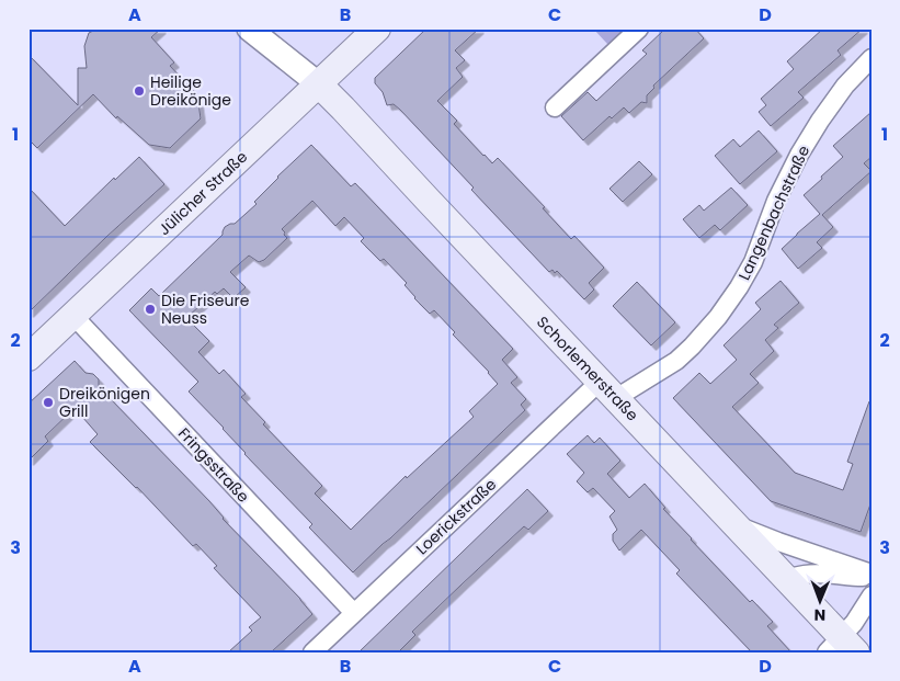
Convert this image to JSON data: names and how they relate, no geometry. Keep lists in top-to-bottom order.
{
  "streets": {
    "main road": ["Jülicher Straße", "Schorlemerstraße"],
    "street": ["Langenbachstraße", "Fringsstraße", "Loerickstraße"]
  },
  "crossings": [
    ["Jülicher Straße", "Schorlemerstraße"],
    ["Jülicher Straße", "Fringsstraße"],
    ["Langenbachstraße", "Schorlemerstraße"],
    ["Langenbachstraße", "Loerickstraße"],
    ["Schorlemerstraße", "Loerickstraße"],
    ["Fringsstraße", "Loerickstraße"]
  ],
  "places": ["Heilige Dreikönige", "Die Friseure Neuss", "Dreikönigen Grill"],
  "north": "bottom",
  "grid": {
    "columns": [
      "A",
      "B",
      "C",
      "D"
    ],
    "rows": ["1", "2", "3"]
  }
}
